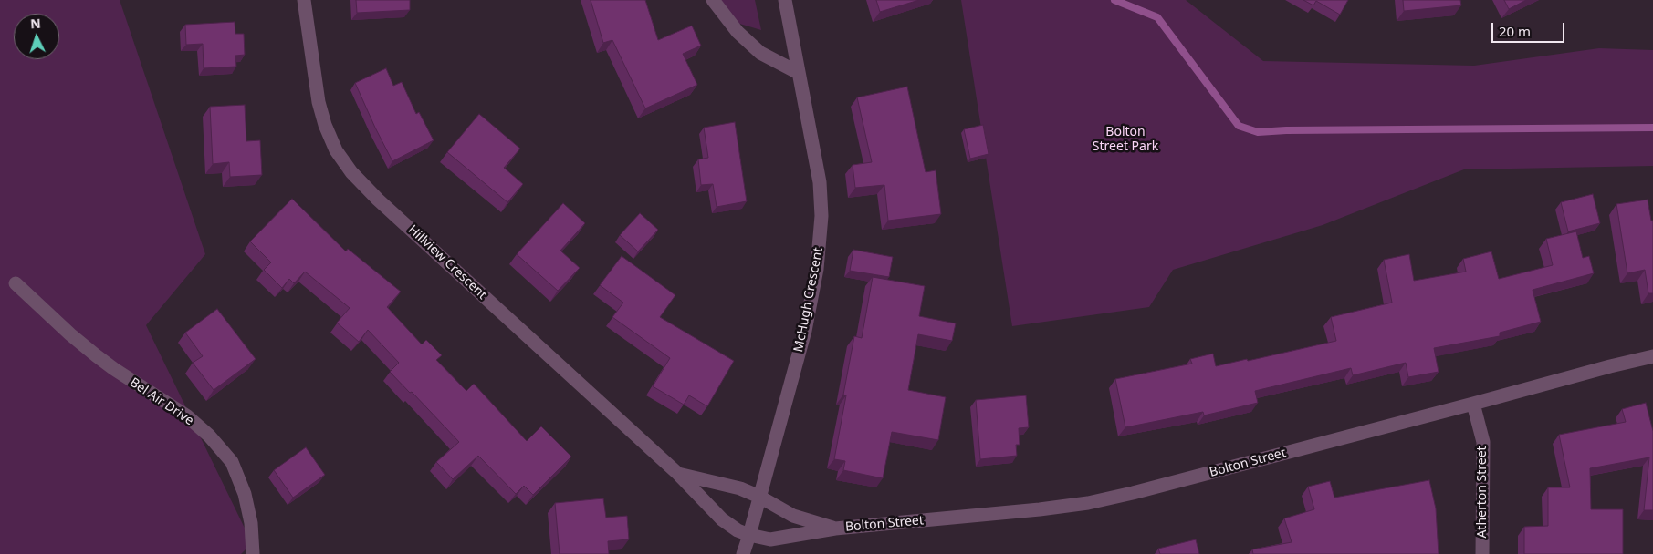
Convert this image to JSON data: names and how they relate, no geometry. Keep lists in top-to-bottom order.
{
  "streets": {
    "street": [
      "Hillview Crescent",
      "McHugh Crescent",
      "Bel Air Drive",
      "Bolton Street",
      "Atherton Street"
    ]
  },
  "crossings": [
    ["Hillview Crescent", "McHugh Crescent"],
    ["Hillview Crescent", "Bolton Street"],
    ["McHugh Crescent", "Bolton Street"],
    ["Bolton Street", "Atherton Street"]
  ],
  "parks": ["Bolton Street Park"],
  "scale_bar": "20 m",
  "north": "top"
}
